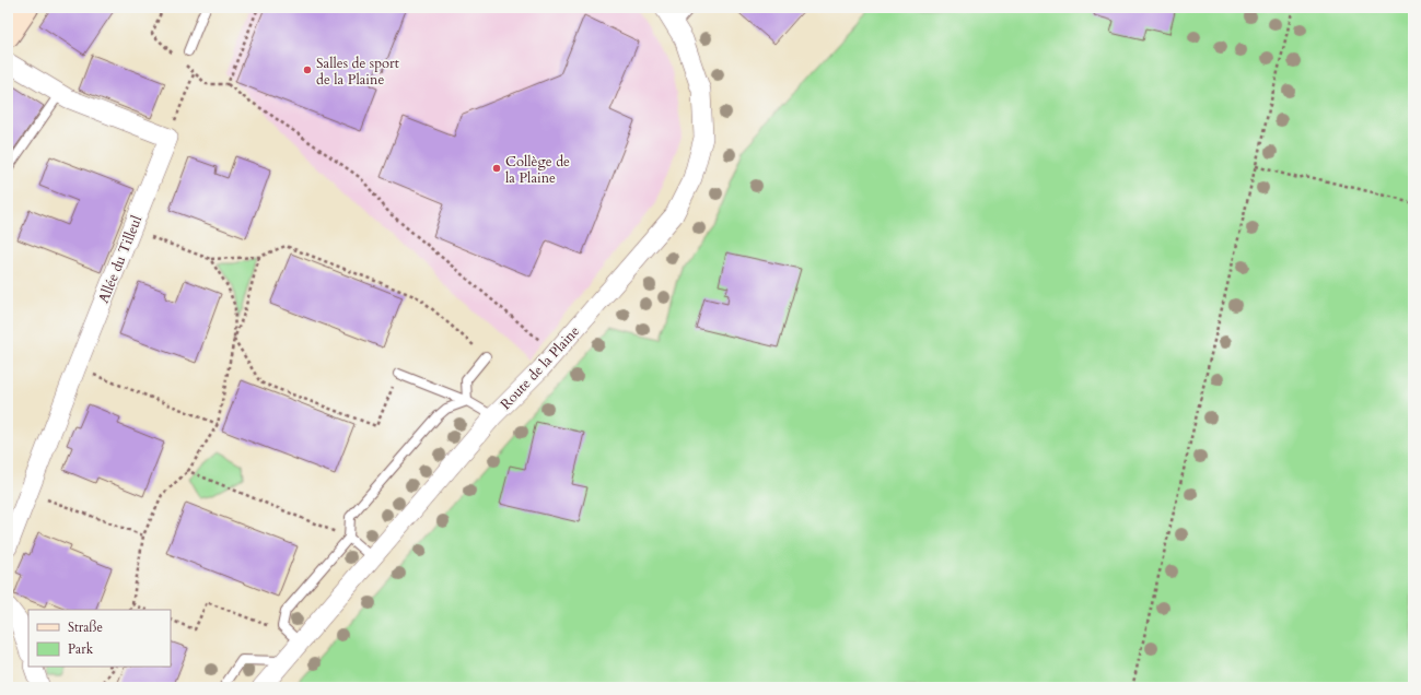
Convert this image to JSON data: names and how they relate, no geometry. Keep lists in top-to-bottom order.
{
  "streets": {
    "street": ["Allée du Tilleul", "Route de la Plaine"]
  },
  "places": ["Salles de sport de la Plaine", "Collège de la Plaine"],
  "legend": ["Straße", "Park"]
}
